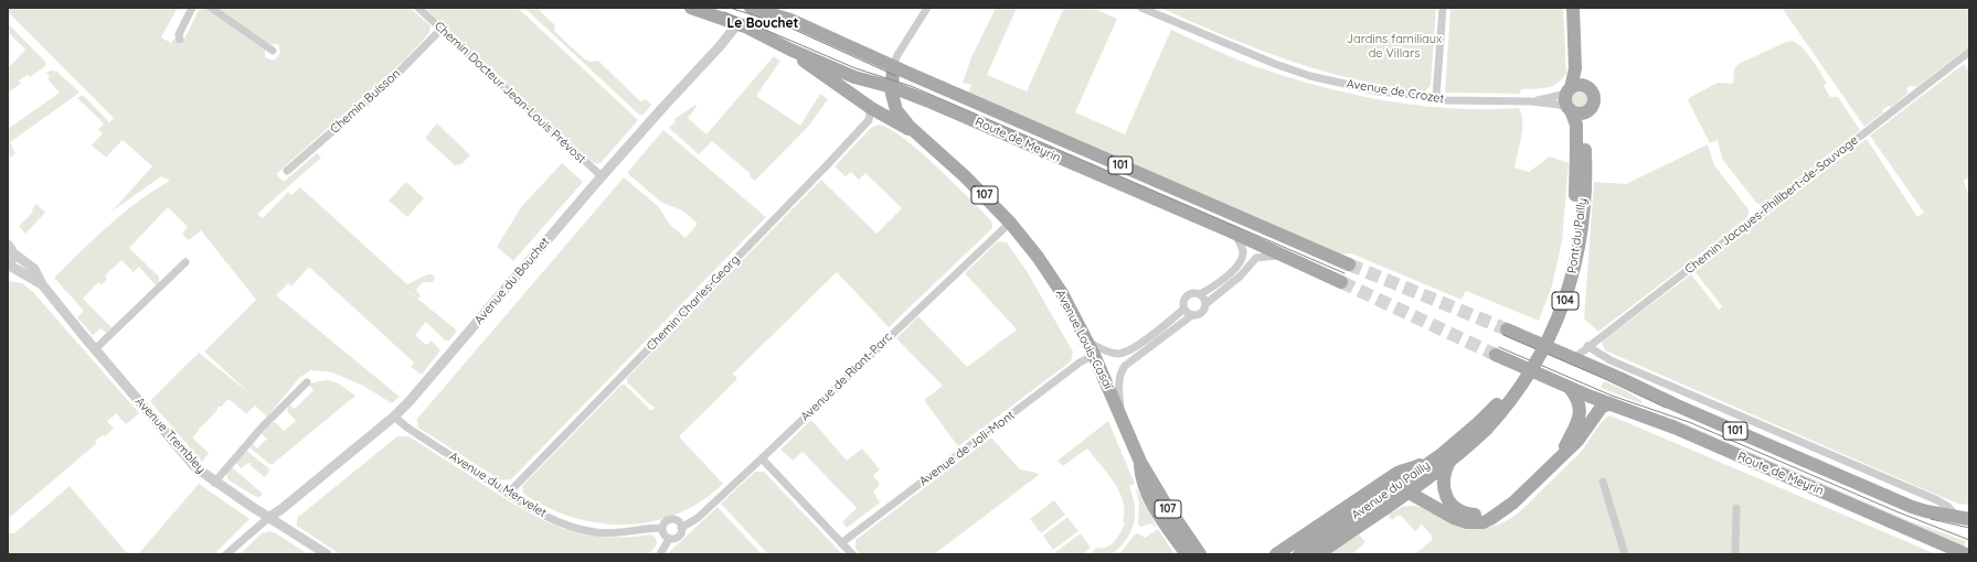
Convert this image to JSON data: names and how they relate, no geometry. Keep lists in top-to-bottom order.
{
  "streets": {
    "main road": [
      "Route de Meyrin",
      "101",
      "107",
      "Pont du Pailly",
      "104",
      "Avenue Louis-Casaï",
      "Avenue du Pailly"
    ],
    "street": [
      "Avenue de Crozet",
      "Chemin Docteur Jean-Louis Prévost",
      "Chemin Buisson",
      "Chemin Jacques-Philibert-de-Sauvage",
      "Avenue du Bouchet",
      "Chemin Charles-Georg",
      "Avenue de Riant-Parc",
      "Avenue Trembley",
      "Avenue de Joli-Mont",
      "Avenue du Mervelet"
    ]
  },
  "crossings": [
    ["Avenue de Crozet", "104"],
    ["Chemin Docteur Jean-Louis Prévost", "Chemin Buisson"],
    ["Chemin Docteur Jean-Louis Prévost", "Avenue du Bouchet"],
    ["Route de Meyrin", "Chemin Jacques-Philibert-de-Sauvage"],
    ["Route de Meyrin", "Avenue du Bouchet"],
    ["Route de Meyrin", "Avenue Louis-Casaï"],
    ["Pont du Pailly", "104"],
    ["Pont du Pailly", "Avenue du Pailly"],
    ["Avenue du Bouchet", "Avenue Trembley"],
    ["Avenue du Bouchet", "Avenue du Mervelet"],
    ["104", "Avenue du Pailly"],
    ["Chemin Charles-Georg", "Avenue Louis-Casaï"],
    ["Chemin Charles-Georg", "Avenue du Mervelet"],
    ["Avenue Louis-Casaï", "Avenue de Riant-Parc"],
    ["Avenue Louis-Casaï", "Avenue de Joli-Mont"],
    ["Avenue de Riant-Parc", "Avenue du Mervelet"]
  ],
  "districts": ["Le Bouchet"],
  "parks": ["Jardins familiaux de Villars"]
}
